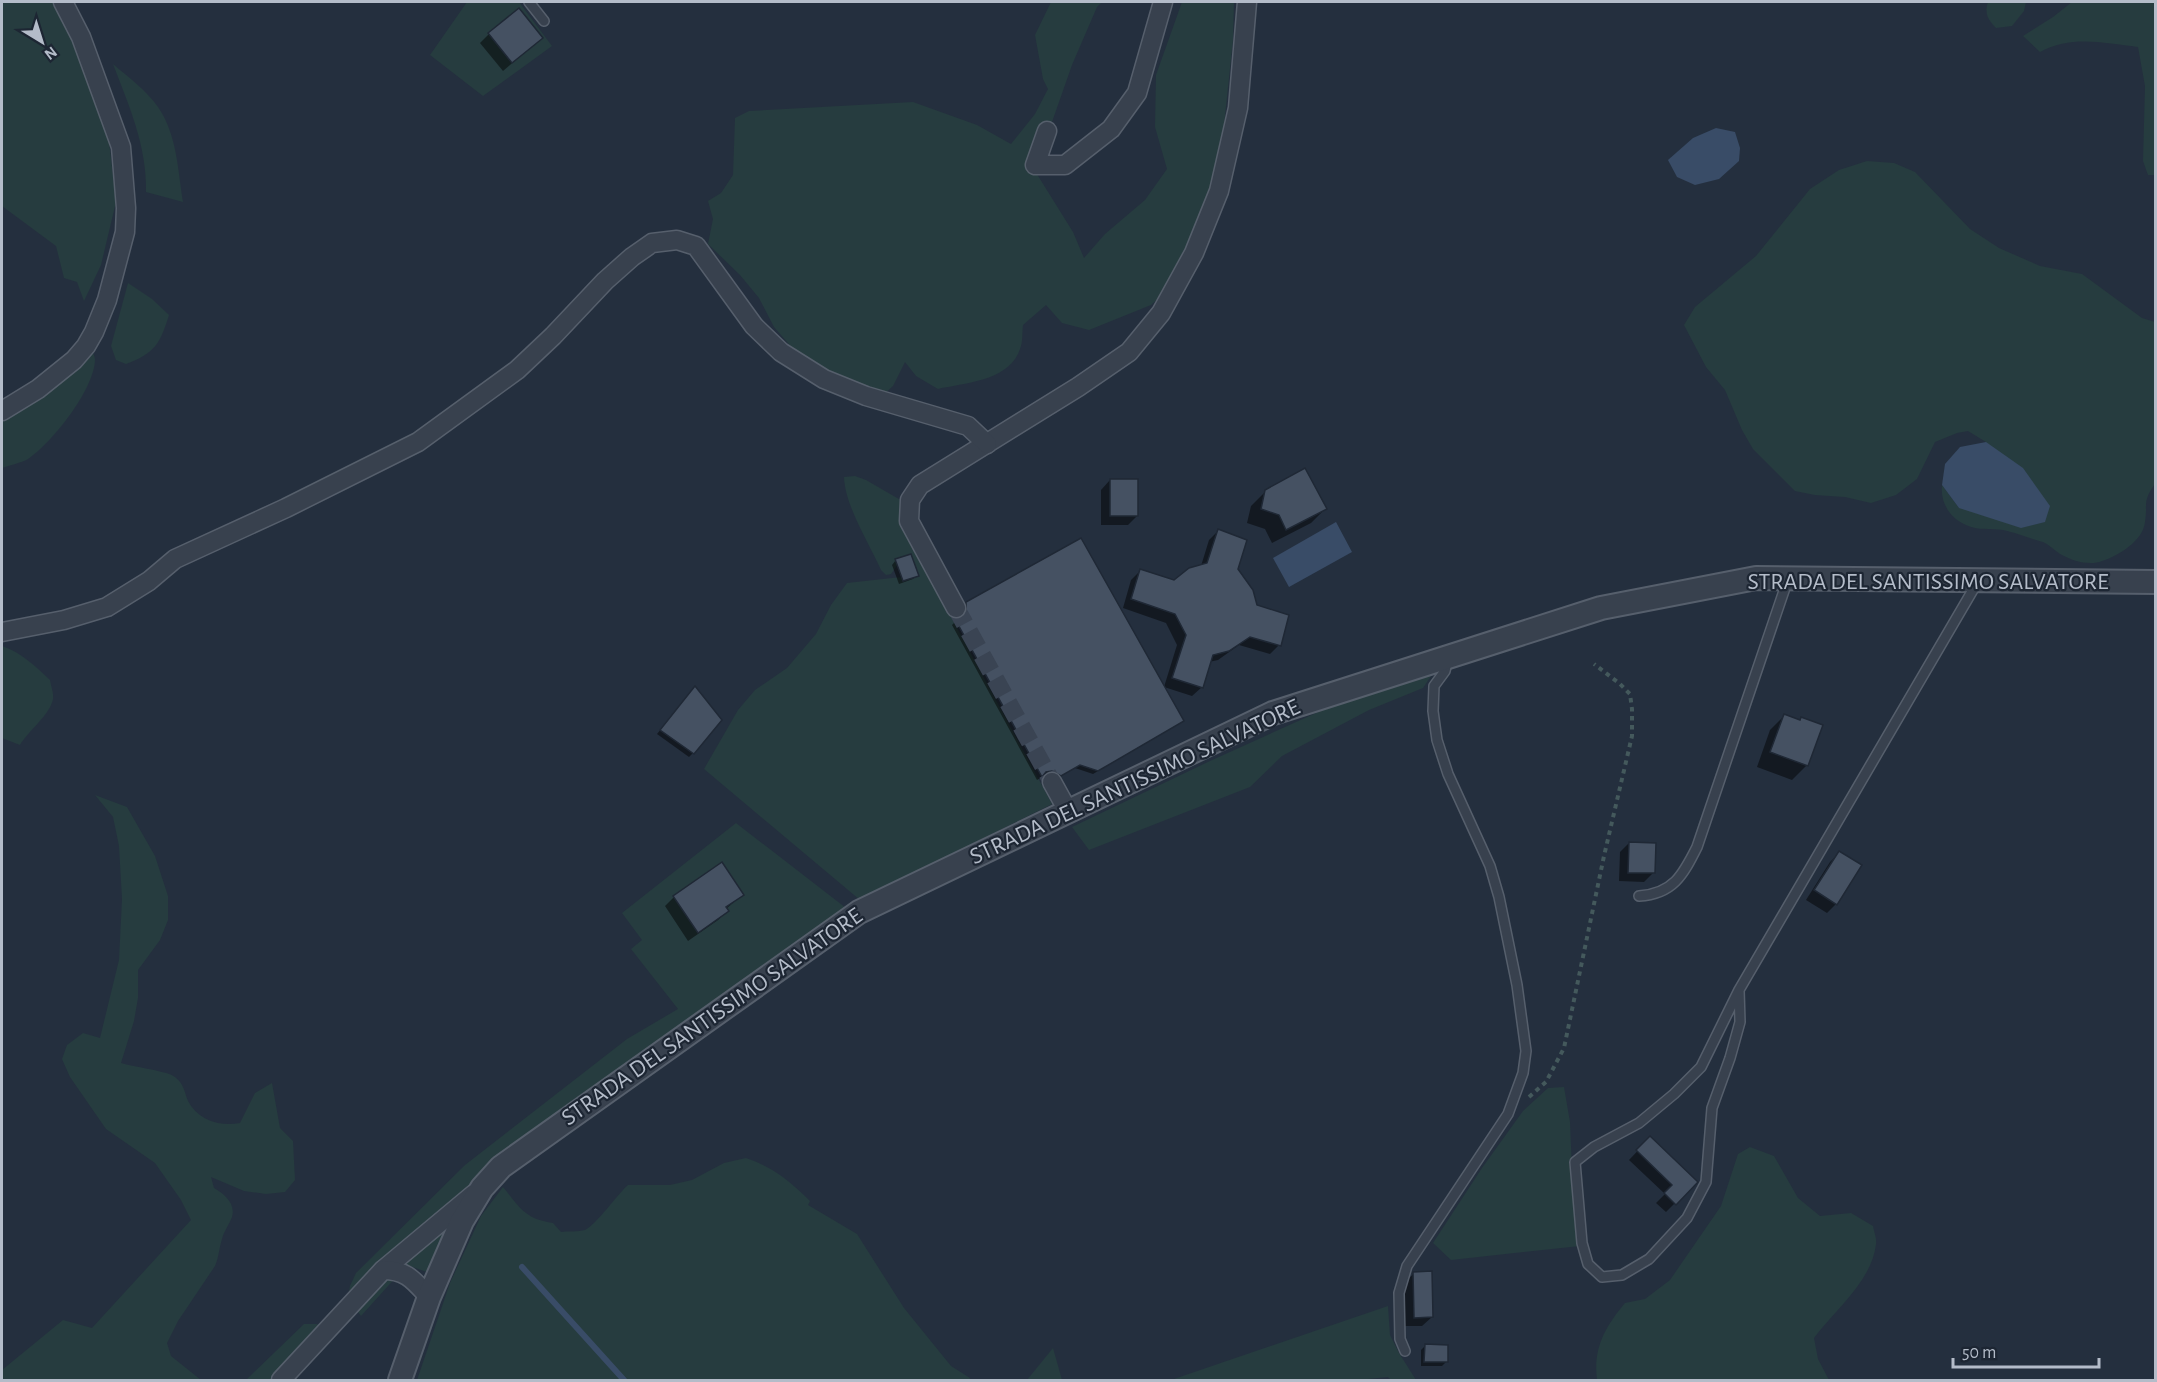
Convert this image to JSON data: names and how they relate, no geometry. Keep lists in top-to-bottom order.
{
  "streets": {
    "street": ["STRADA DEL SANTISSIMO SALVATORE"]
  },
  "scale_bar": "50 m",
  "north": "bottom right"
}
